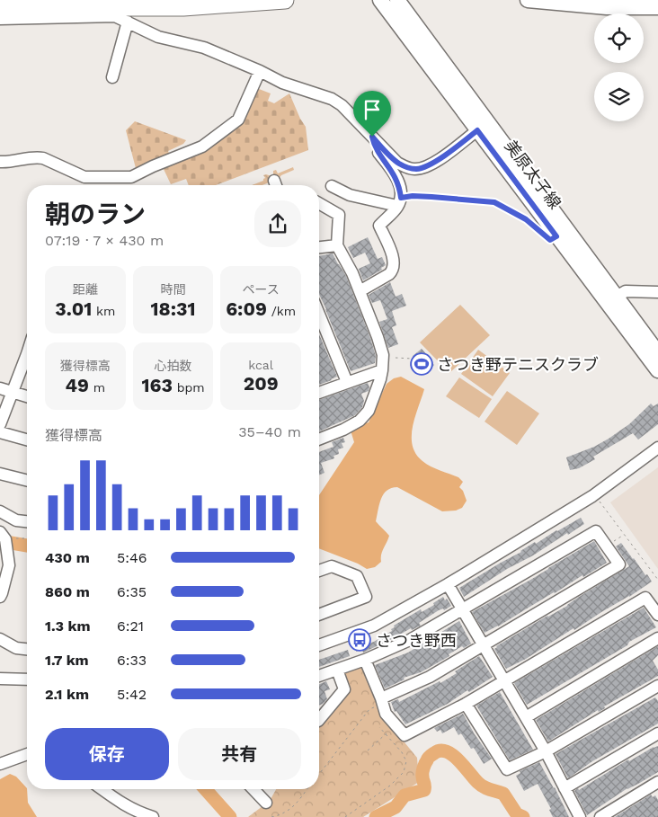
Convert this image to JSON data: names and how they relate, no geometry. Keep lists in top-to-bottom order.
{
  "streets": {
    "main road": ["美原太子線"]
  },
  "places": {
    "sports": ["さつき野テニスクラブ"],
    "bus stop": ["さつき野西"]
  },
  "page": {
    "heading": ["朝のラン", "07:19 · 7 × 430 m"],
    "stats": [
      ["距離", "3.01 km"],
      ["時間", "18:31"],
      ["ペース", "6:09 /km"],
      ["獲得標高", "49 m"],
      ["心拍数", "163 bpm"],
      ["kcal", "209"]
    ],
    "chart": ["獲得標高", "35–40 m"],
    "list": [
      {
        "name": "430 m",
        "note": "5:46"
      },
      {
        "name": "860 m",
        "note": "6:35"
      },
      {
        "name": "1.3 km",
        "note": "6:21"
      },
      {
        "name": "1.7 km",
        "note": "6:33"
      },
      {
        "name": "2.1 km",
        "note": "5:42"
      }
    ],
    "buttons": ["保存", "共有"]
  }
}
